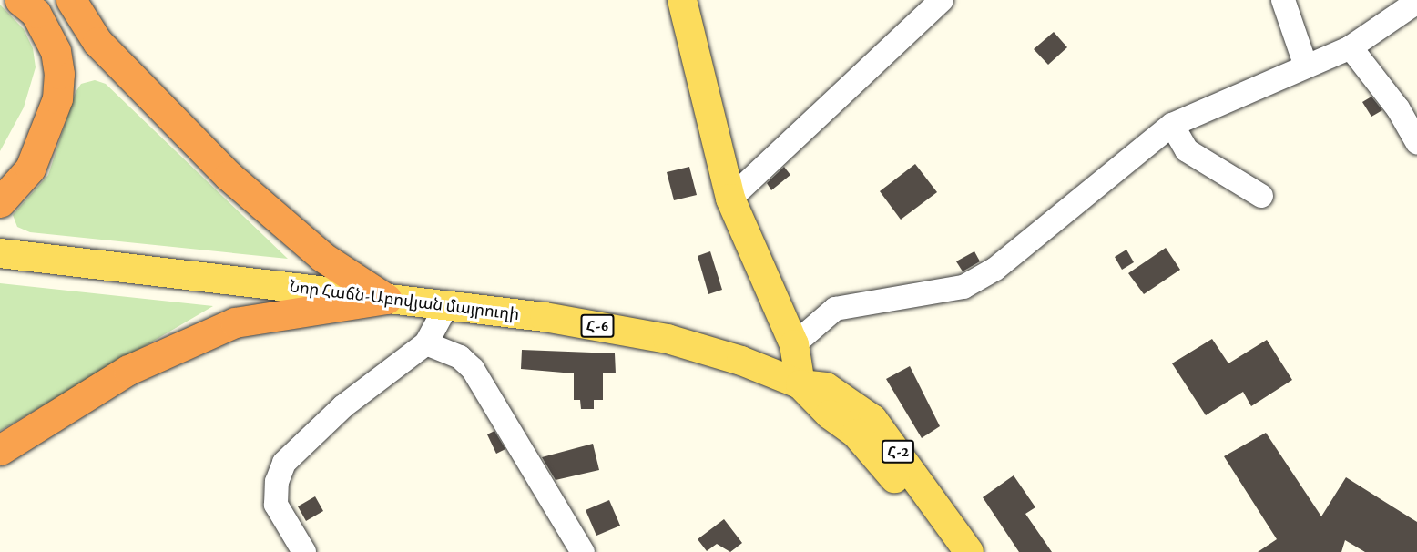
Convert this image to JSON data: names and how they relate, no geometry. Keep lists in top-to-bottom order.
{
  "streets": {
    "main road": ["Նոր Հաճն-Աբովյան մայրուղի", "Հ-6", "Հ-2"]
  },
  "crossings": [
    ["Նոր Հաճն-Աբովյան մայրուղի", "Հ-2"]
  ]
}
